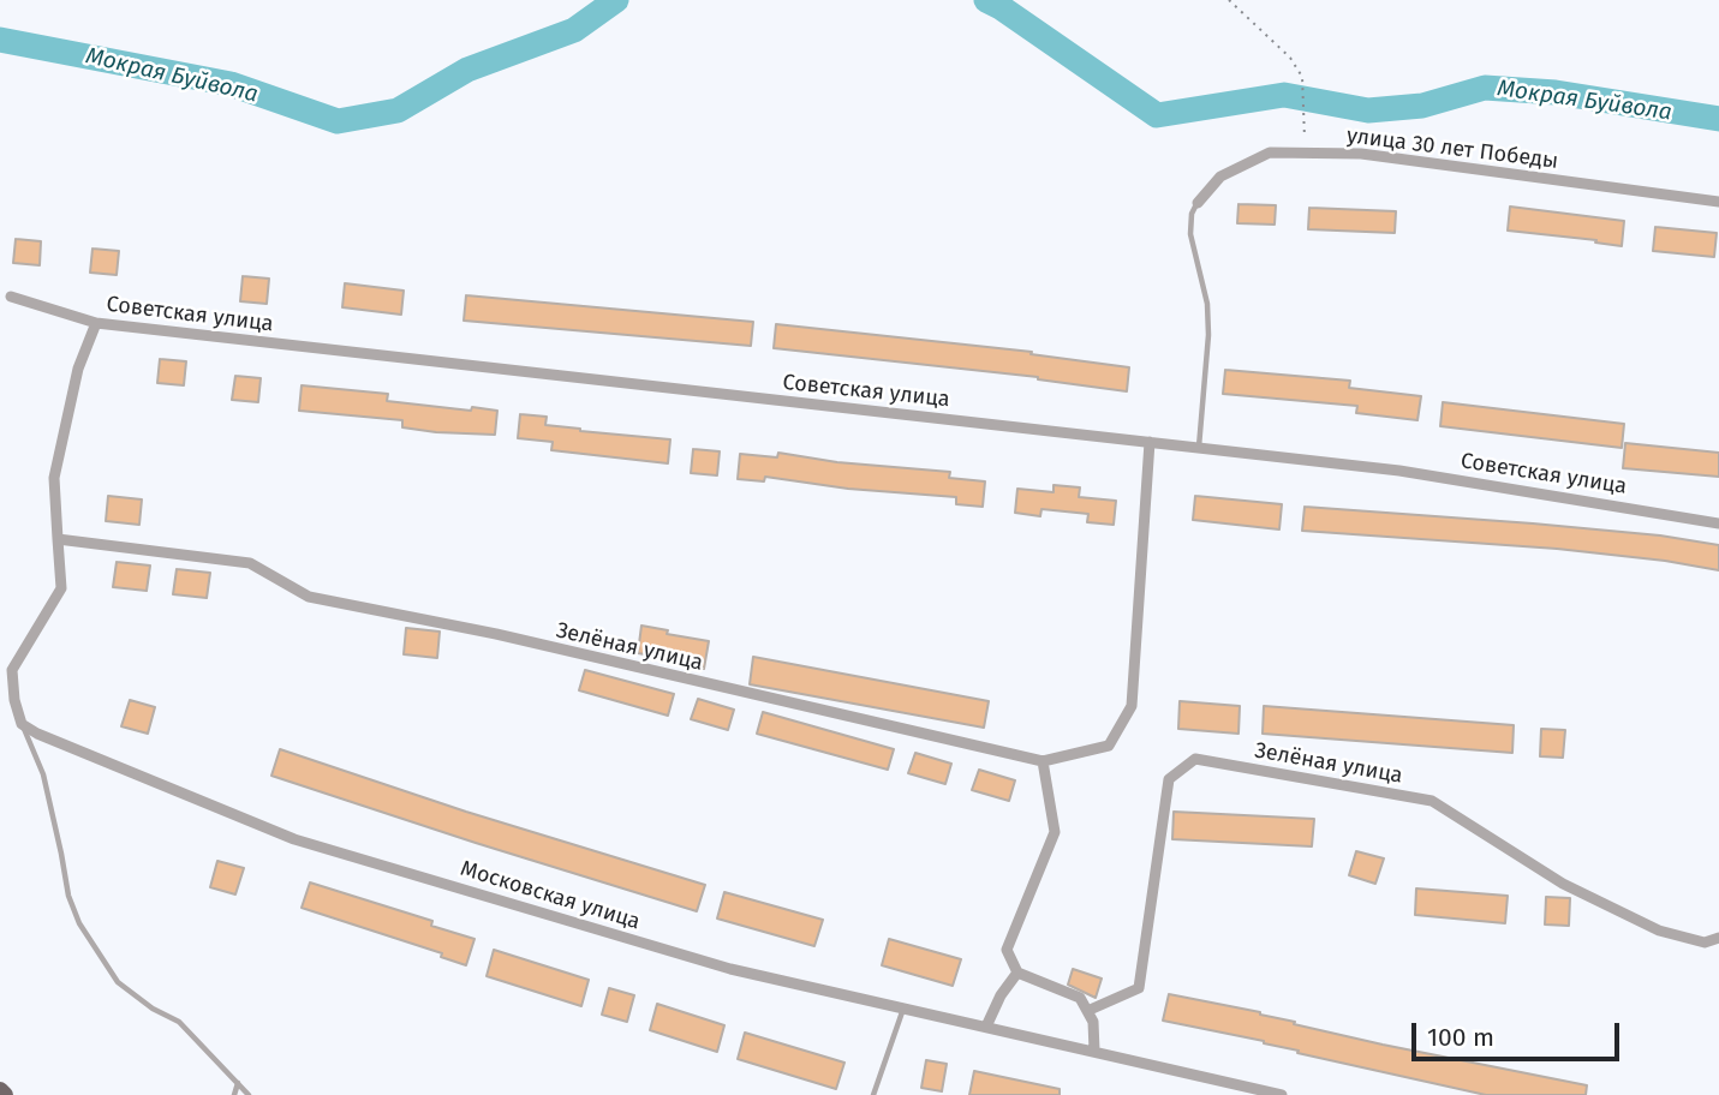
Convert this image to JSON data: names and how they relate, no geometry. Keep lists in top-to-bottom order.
{
  "streets": {
    "street": [
      "улица 30 лет Победы",
      "Советская улица",
      "Зелёная улица",
      "Московская улица"
    ]
  },
  "crossings": [
    ["Советская улица", "Зелёная улица"]
  ],
  "water": ["Мокрая Буйвола"],
  "scale_bar": "100 m"
}
